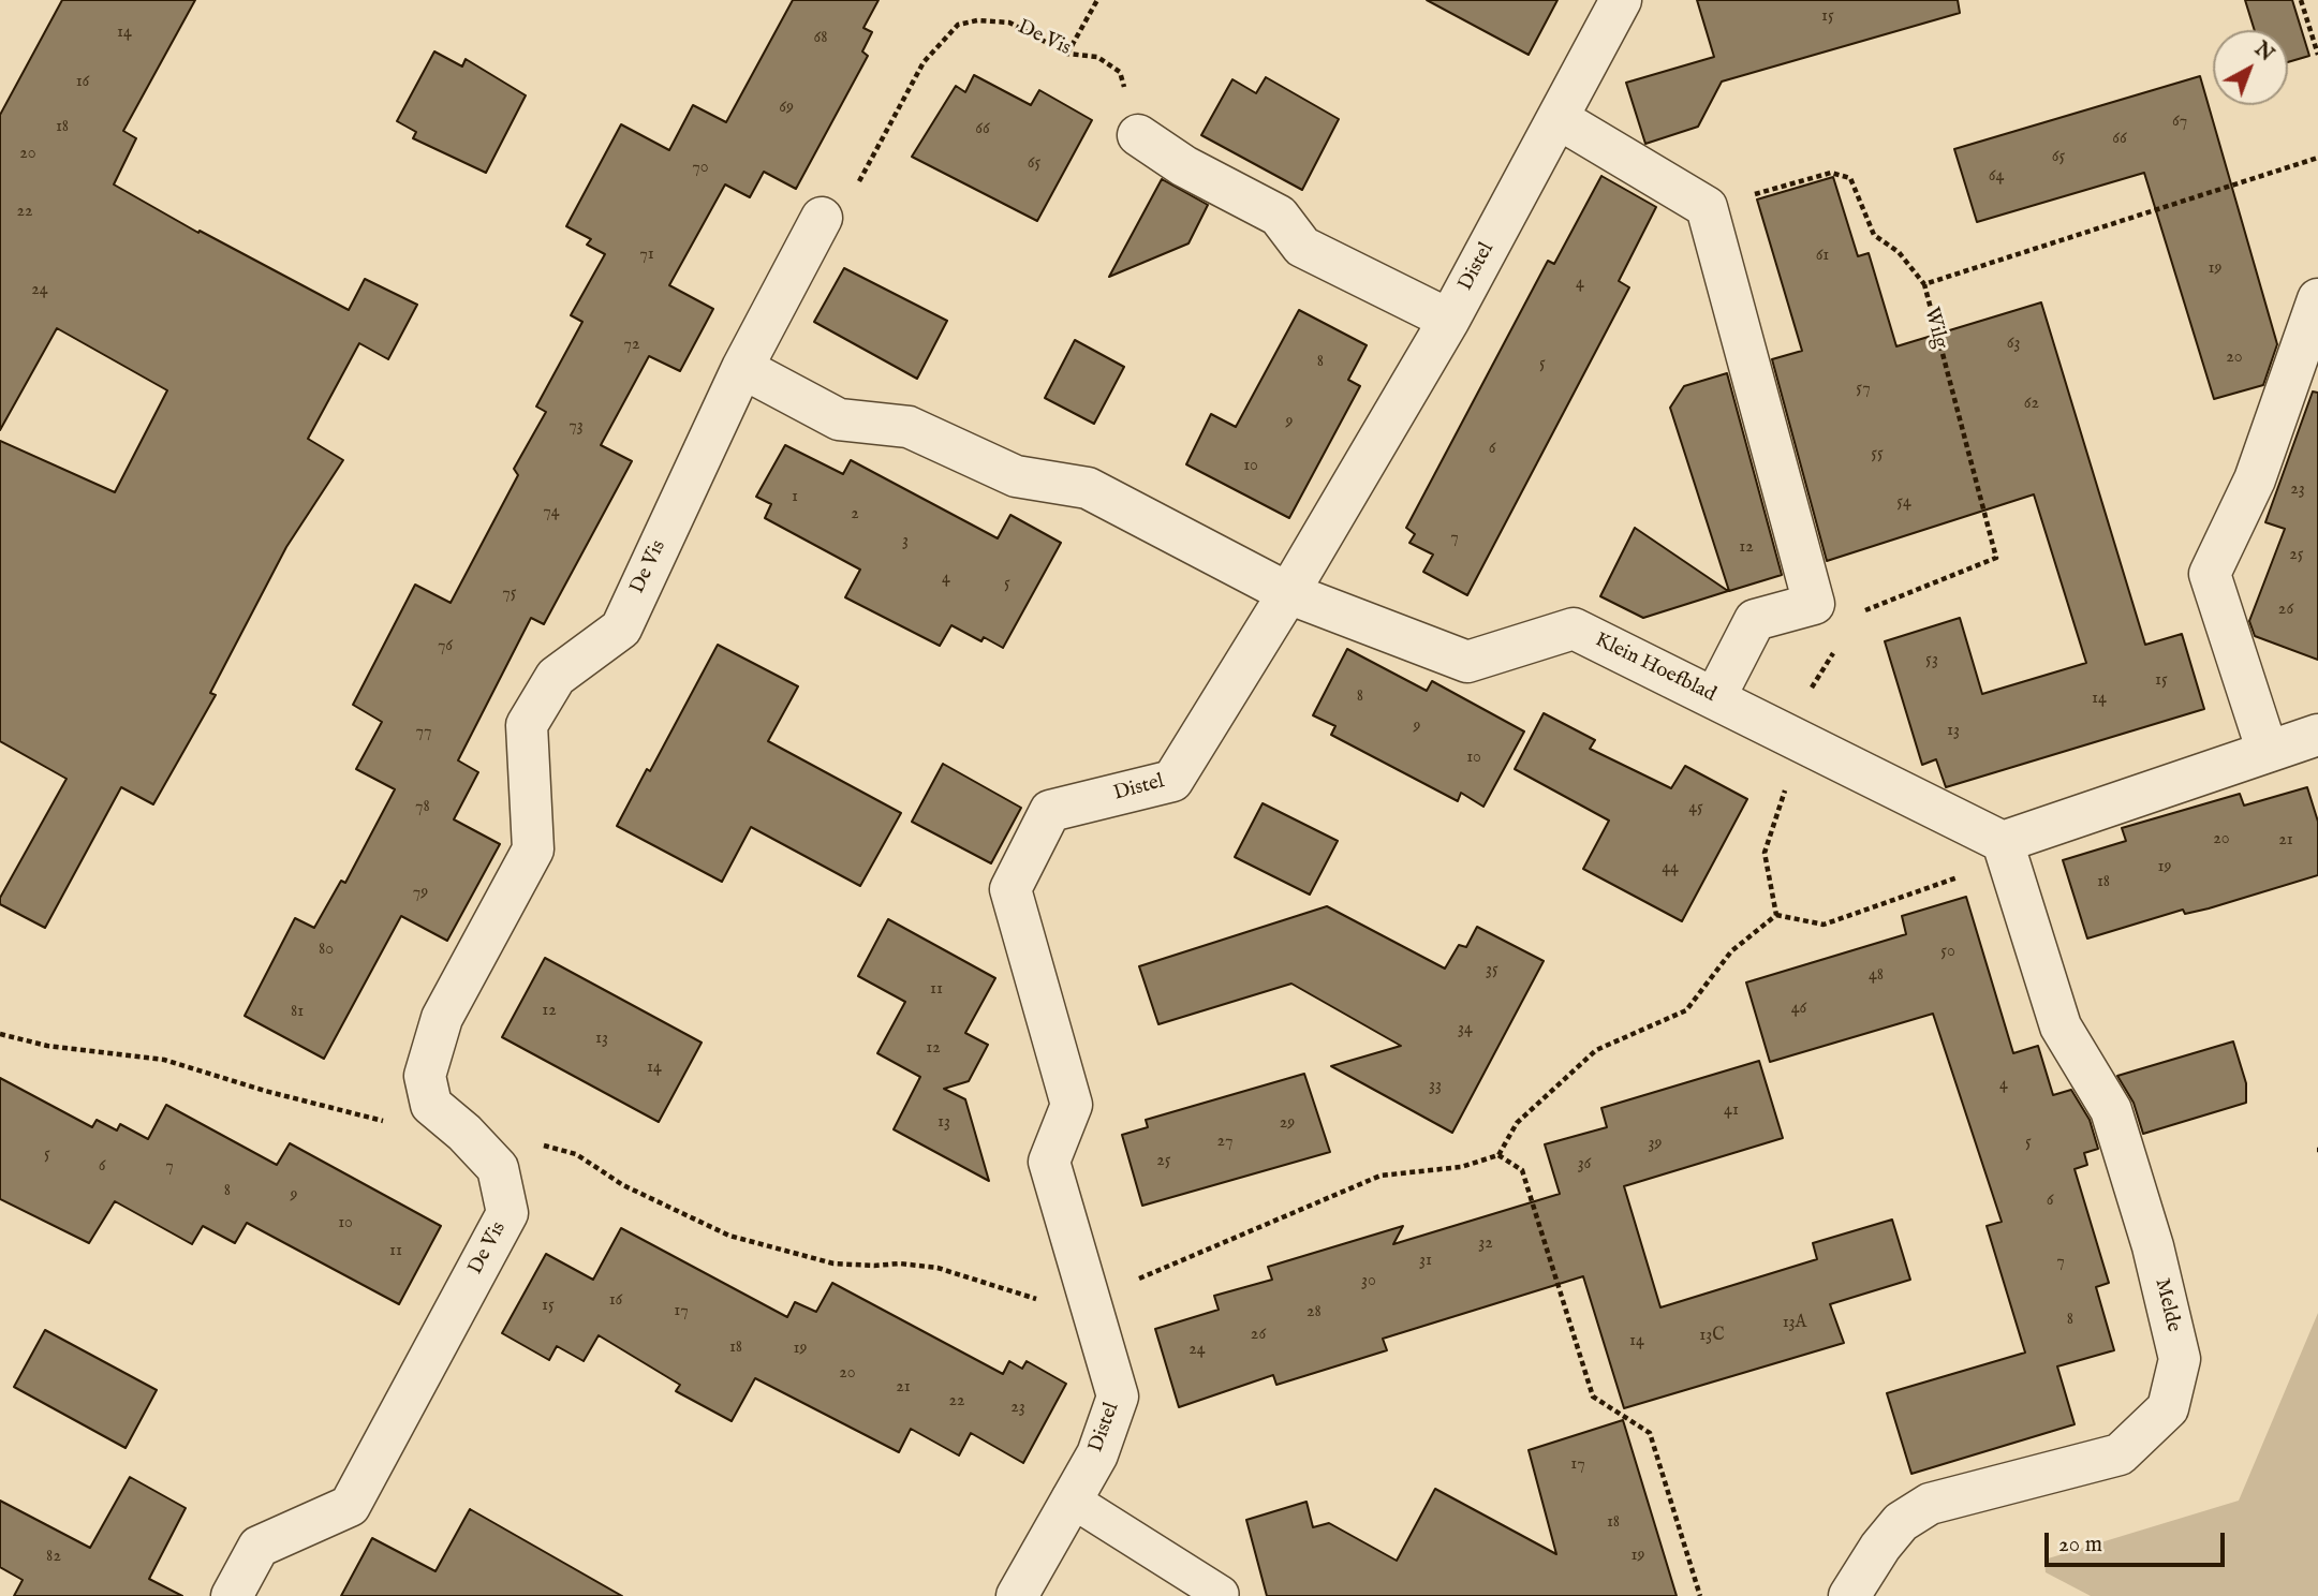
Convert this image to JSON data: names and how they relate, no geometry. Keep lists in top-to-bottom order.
{
  "streets": {
    "street": [
      "De Vis",
      "Distel",
      "Klein Hoefblad",
      "Melde"
    ],
    "path": ["Wilg"]
  },
  "crossings": [
    ["De Vis", "Klein Hoefblad"],
    ["Distel", "Klein Hoefblad"],
    ["Klein Hoefblad", "Melde"]
  ],
  "house_numbers": [
    "15",
    "14",
    "68",
    "16",
    "69",
    "67",
    "18",
    "66",
    "66",
    "20",
    "65",
    "65",
    "70",
    "64",
    "22",
    "71",
    "61",
    "19",
    "4",
    "24",
    "63",
    "72",
    "20",
    "8",
    "5",
    "57",
    "62",
    "9",
    "73",
    "6",
    "55",
    "10",
    "23",
    "1",
    "54",
    "74",
    "2",
    "7",
    "3",
    "12",
    "25",
    "4",
    "5",
    "75",
    "26",
    "76",
    "53",
    "15",
    "8",
    "14",
    "9",
    "13",
    "77",
    "10",
    "78",
    "45",
    "20",
    "21",
    "19",
    "44",
    "18",
    "79",
    "80",
    "50",
    "35",
    "48",
    "11",
    "46",
    "12",
    "81",
    "34",
    "13",
    "12",
    "14",
    "4",
    "33",
    "41",
    "13",
    "29",
    "27",
    "5",
    "39",
    "5",
    "25",
    "36",
    "6",
    "7",
    "8",
    "9",
    "6",
    "10",
    "32",
    "11",
    "31",
    "7",
    "30",
    "16",
    "15",
    "17",
    "28",
    "8",
    "13A",
    "26",
    "13C",
    "14",
    "18",
    "19",
    "24",
    "20",
    "21",
    "22",
    "23",
    "17",
    "18",
    "19",
    "82"
  ],
  "scale_bar": "20 m",
  "north": "top right"
}
